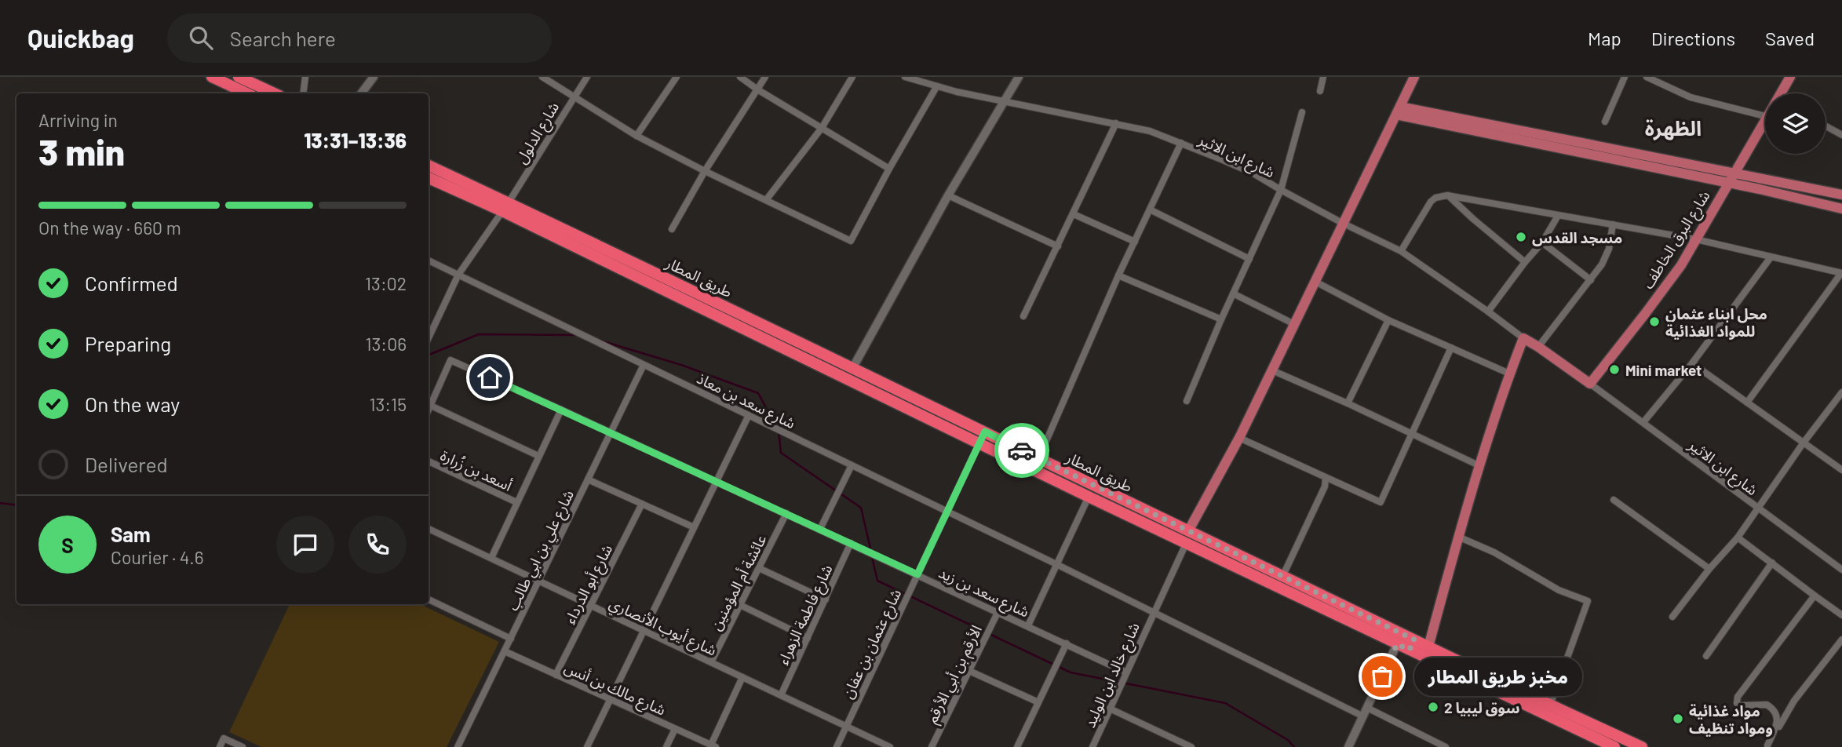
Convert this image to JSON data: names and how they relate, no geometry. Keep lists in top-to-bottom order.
{
  "streets": {
    "highway": ["طريق المطار"],
    "main road": ["شارع البرق الخاطف"],
    "street": [
      "شارع الدلول",
      "شارع ابن الاثير",
      "شارع سعد بن معاذ",
      "أسعد بن زُرارة",
      "شارع علي بن ابي طالب",
      "عائشة أم المؤمنين",
      "شارع أبو الدرداء",
      "شارع سعد بن زيد",
      "شارع فاطمة الزهراء",
      "شارع أيوب الأنصاري",
      "شارع عثمان بن عفان",
      "الأرقم بن أبي الأرقم",
      "شارع خالد ابن الوليد",
      "شارع مالك بن أنس"
    ]
  },
  "crossings": [
    ["شارع الدلول", "طريق المطار"],
    ["شارع الدلول", "شارع سعد بن معاذ"],
    ["شارع ابن الاثير", "شارع البرق الخاطف"],
    ["طريق المطار", "شارع عثمان بن عفان"],
    ["طريق المطار", "شارع خالد ابن الوليد"],
    ["شارع سعد بن معاذ", "شارع علي بن ابي طالب"],
    ["شارع سعد بن معاذ", "شارع عثمان بن عفان"],
    ["شارع سعد بن معاذ", "شارع خالد ابن الوليد"],
    ["شارع علي بن ابي طالب", "شارع سعد بن زيد"],
    ["شارع علي بن ابي طالب", "شارع أيوب الأنصاري"],
    ["شارع علي بن ابي طالب", "شارع مالك بن أنس"],
    ["عائشة أم المؤمنين", "شارع سعد بن زيد"],
    ["عائشة أم المؤمنين", "شارع أيوب الأنصاري"],
    ["شارع أبو الدرداء", "شارع أيوب الأنصاري"],
    ["شارع أبو الدرداء", "شارع مالك بن أنس"],
    ["شارع سعد بن زيد", "شارع فاطمة الزهراء"],
    ["شارع سعد بن زيد", "شارع عثمان بن عفان"],
    ["شارع سعد بن زيد", "الأرقم بن أبي الأرقم"],
    ["شارع سعد بن زيد", "شارع خالد ابن الوليد"],
    ["شارع فاطمة الزهراء", "شارع أيوب الأنصاري"],
    ["شارع أيوب الأنصاري", "شارع عثمان بن عفان"]
  ],
  "districts": ["الظهرة"],
  "places": [
    "مسجد القدس",
    "محل ابناء عثمان للمواد الغذائية",
    "Mini market",
    "مخبز طريق المطار",
    "سوق ليبيا 2",
    "مواد غذائية ومواد تنظيف"
  ],
  "page": {
    "header": "Quickbag",
    "search": "Search here",
    "nav": ["Map", "Directions", "Saved"],
    "heading": ["3 min", "Arriving in", "13:31–13:36"],
    "panel": ["Sam", "Courier · 4.6"],
    "bar": "On the way · 660 m",
    "list": [
      ["Confirmed", "13:02"],
      ["Preparing", "13:06"],
      ["On the way", "13:15"],
      "Delivered"
    ],
    "round": "S",
    "bubble": "مخبز طريق المطار"
  }
}
